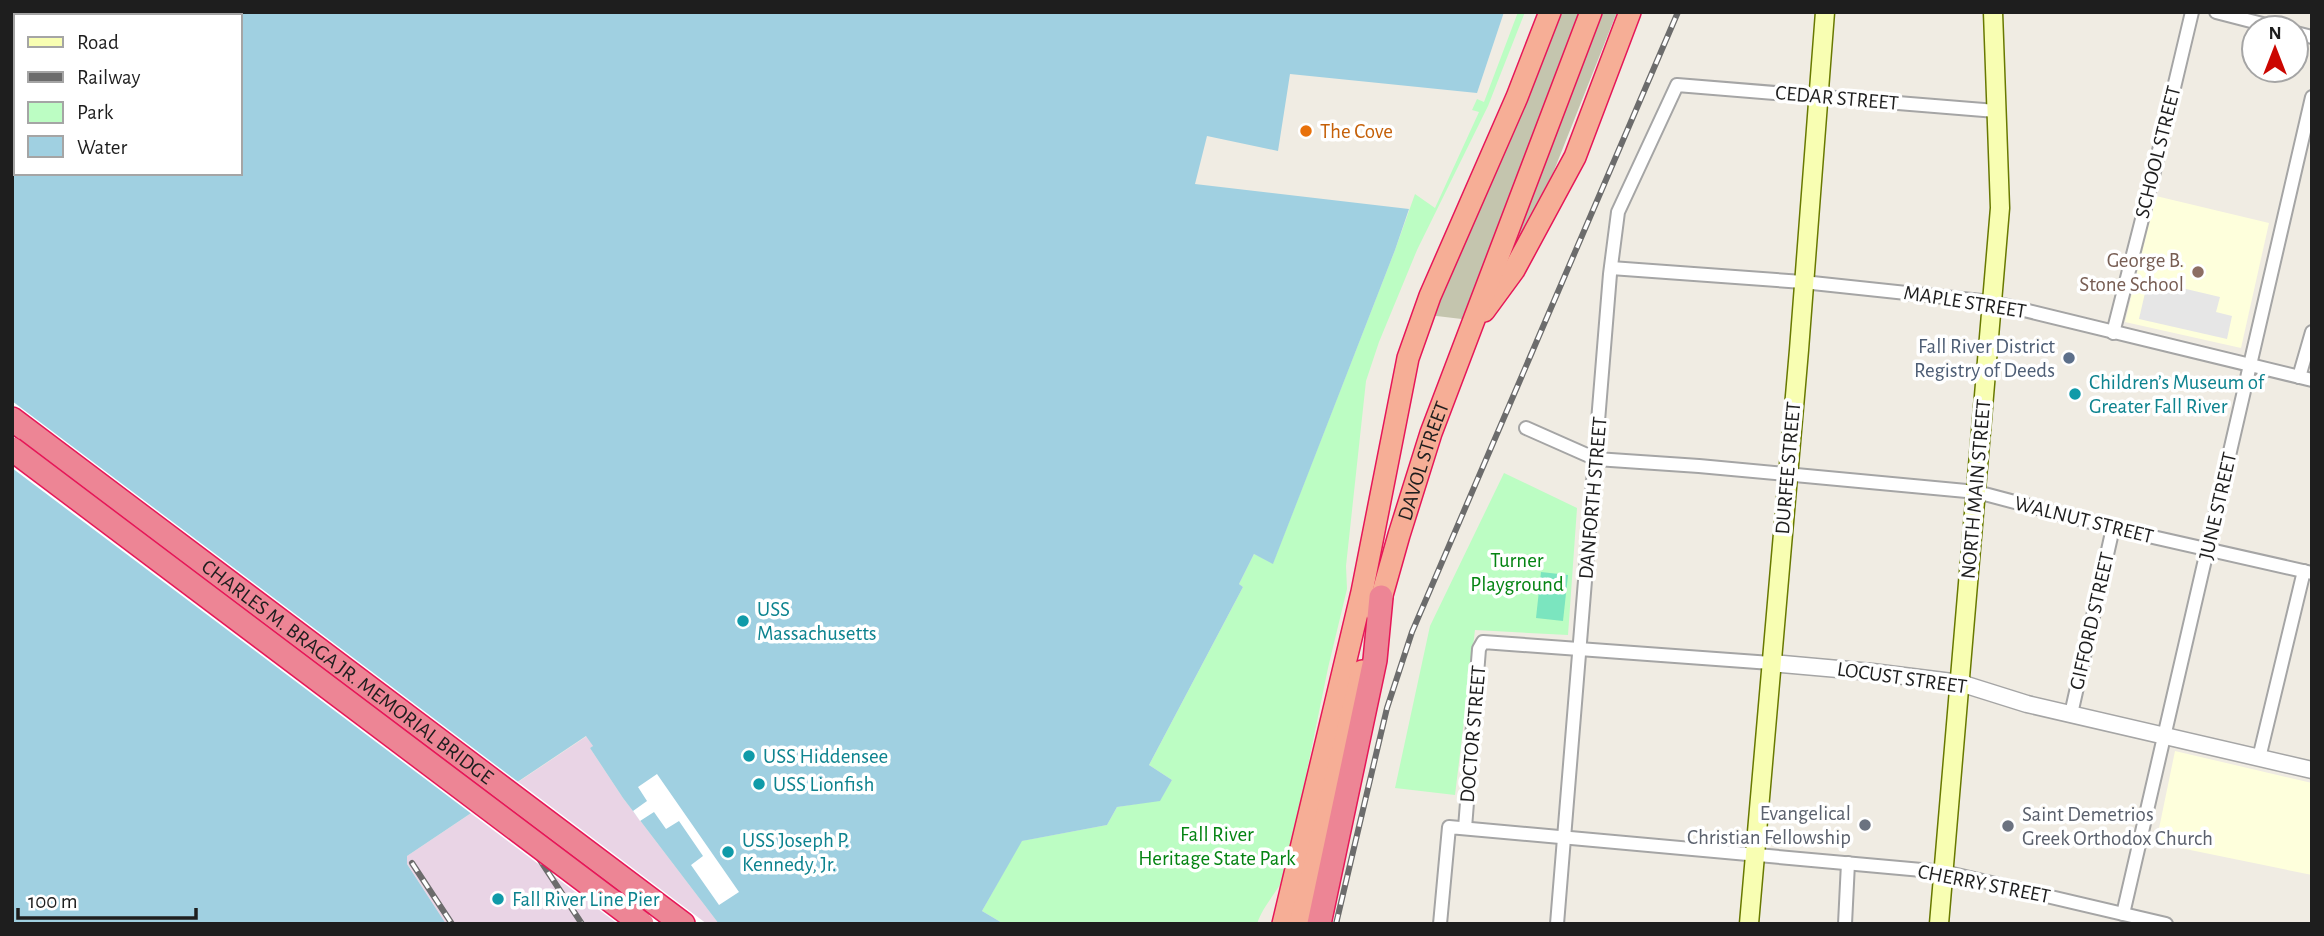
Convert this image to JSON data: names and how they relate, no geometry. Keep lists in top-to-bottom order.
{
  "streets": {
    "highway": ["DAVOL STREET", "CHARLES M. BRAGA JR. MEMORIAL BRIDGE"],
    "main road": ["DURFEE STREET", "NORTH MAIN STREET"],
    "street": [
      "CEDAR STREET",
      "SCHOOL STREET",
      "MAPLE STREET",
      "DANFORTH STREET",
      "JUNE STREET",
      "WALNUT STREET",
      "GIFFORD STREET",
      "LOCUST STREET",
      "DOCTOR STREET",
      "CHERRY STREET"
    ]
  },
  "crossings": [
    ["CEDAR STREET", "DURFEE STREET"],
    ["CEDAR STREET", "NORTH MAIN STREET"],
    ["CEDAR STREET", "DANFORTH STREET"],
    ["SCHOOL STREET", "MAPLE STREET"],
    ["MAPLE STREET", "DURFEE STREET"],
    ["MAPLE STREET", "NORTH MAIN STREET"],
    ["MAPLE STREET", "DANFORTH STREET"],
    ["MAPLE STREET", "JUNE STREET"],
    ["DURFEE STREET", "WALNUT STREET"],
    ["DURFEE STREET", "LOCUST STREET"],
    ["DURFEE STREET", "CHERRY STREET"],
    ["NORTH MAIN STREET", "WALNUT STREET"],
    ["NORTH MAIN STREET", "LOCUST STREET"],
    ["NORTH MAIN STREET", "CHERRY STREET"],
    ["DANFORTH STREET", "WALNUT STREET"],
    ["DANFORTH STREET", "LOCUST STREET"],
    ["DANFORTH STREET", "CHERRY STREET"],
    ["JUNE STREET", "WALNUT STREET"],
    ["JUNE STREET", "LOCUST STREET"],
    ["JUNE STREET", "CHERRY STREET"],
    ["WALNUT STREET", "GIFFORD STREET"],
    ["GIFFORD STREET", "LOCUST STREET"],
    ["LOCUST STREET", "DOCTOR STREET"],
    ["DOCTOR STREET", "CHERRY STREET"]
  ],
  "parks": ["Turner Playground", "Fall River Heritage State Park"],
  "places": [
    "The Cove",
    "George B. Stone School",
    "Fall River District Registry of Deeds",
    "Children’s Museum of Greater Fall River",
    "USS Massachusetts",
    "USS Hiddensee",
    "USS Lionfish",
    "Evangelical Christian Fellowship",
    "Saint Demetrios Greek Orthodox Church",
    "USS Joseph P. Kennedy, Jr.",
    "Fall River Line Pier"
  ],
  "legend": [
    "Road",
    "Railway",
    "Park",
    "Water"
  ],
  "scale_bar": "100 m",
  "north": "top"
}
